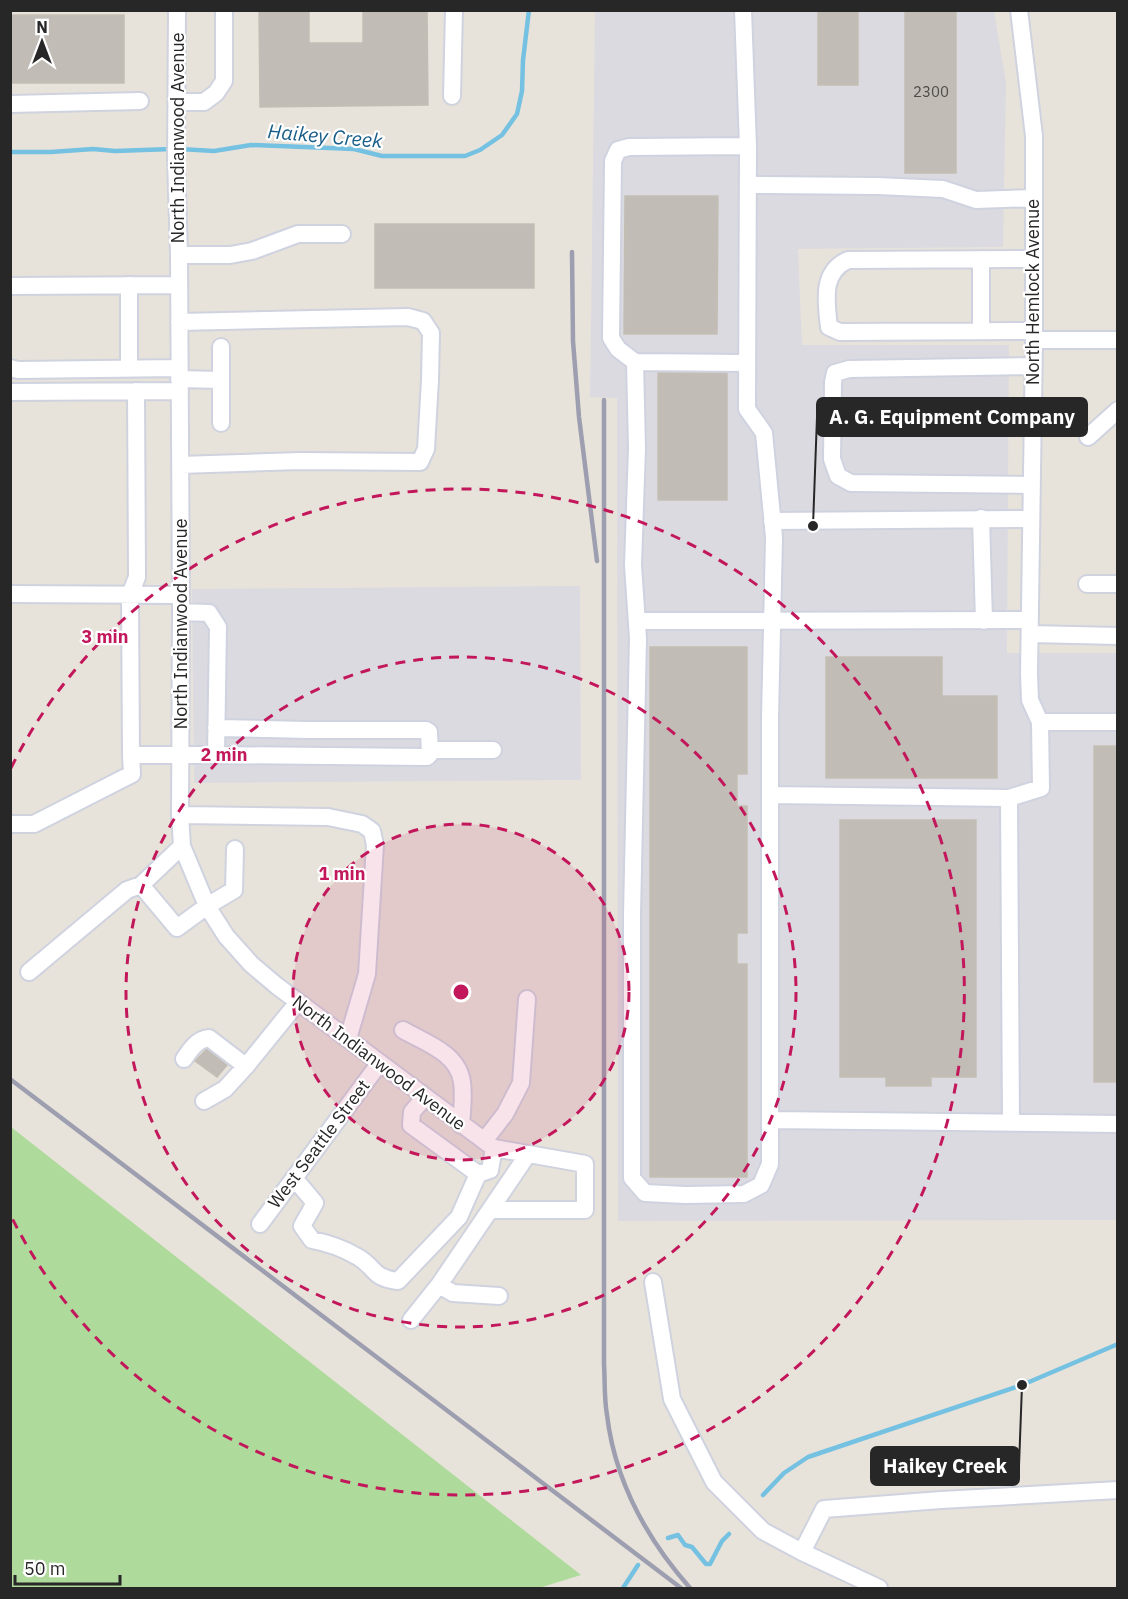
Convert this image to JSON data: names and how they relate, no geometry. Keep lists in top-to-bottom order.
{
  "streets": {
    "street": ["North Indianwood Avenue", "North Hemlock Avenue", "West Seattle Street"]
  },
  "crossings": [
    ["North Indianwood Avenue", "West Seattle Street"]
  ],
  "water": ["Haikey Creek"],
  "places": ["A. G. Equipment Company", "Haikey Creek"],
  "house_numbers": ["2300"],
  "scale_bar": "50 m",
  "north": "top",
  "rings": ["3 min", "2 min", "1 min"]
}
